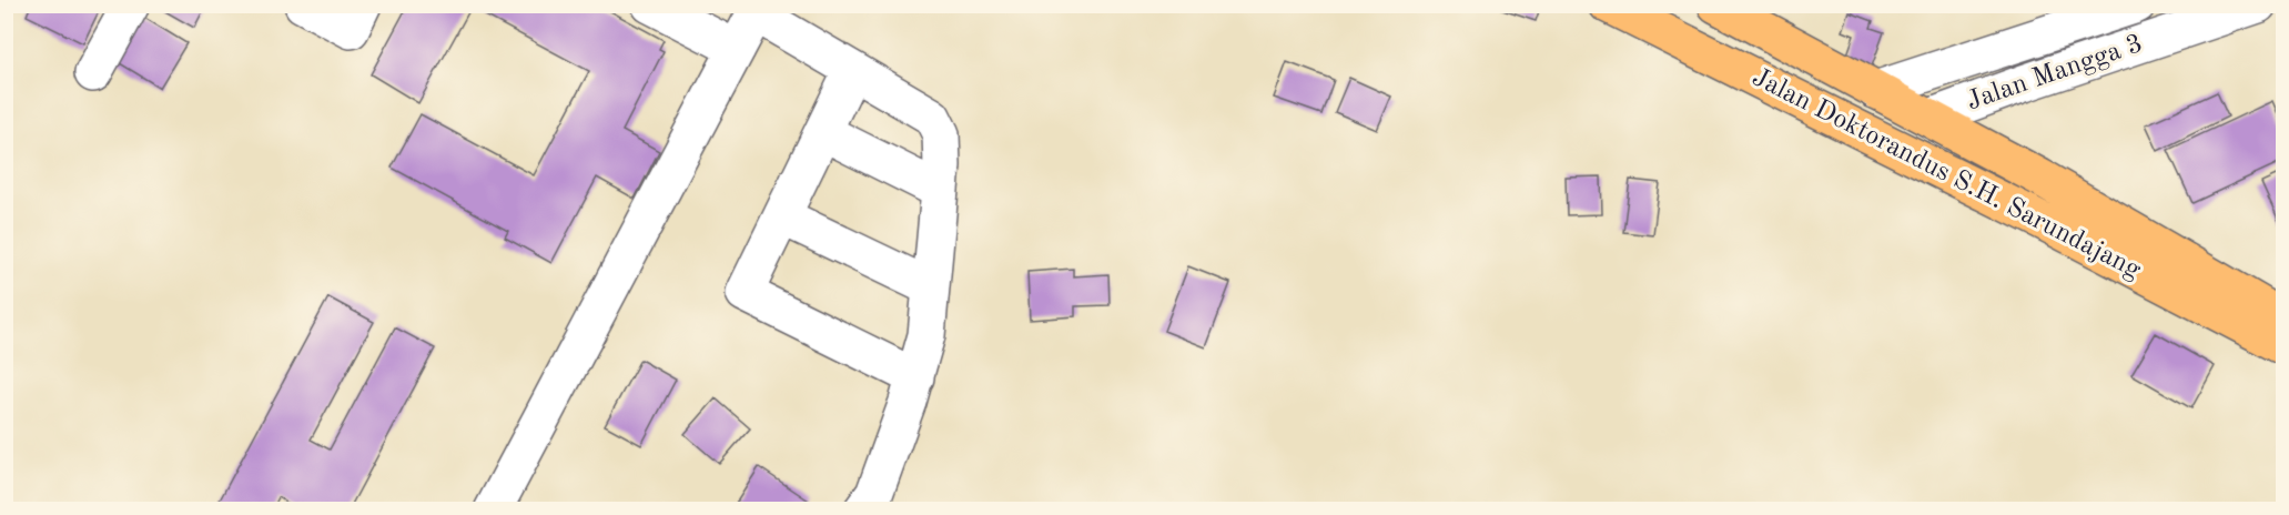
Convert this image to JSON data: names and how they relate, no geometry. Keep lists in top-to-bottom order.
{
  "streets": {
    "highway": ["Jalan Doktorandus S.H. Sarundajang"],
    "street": ["Jalan Mangga 3"]
  }
}
